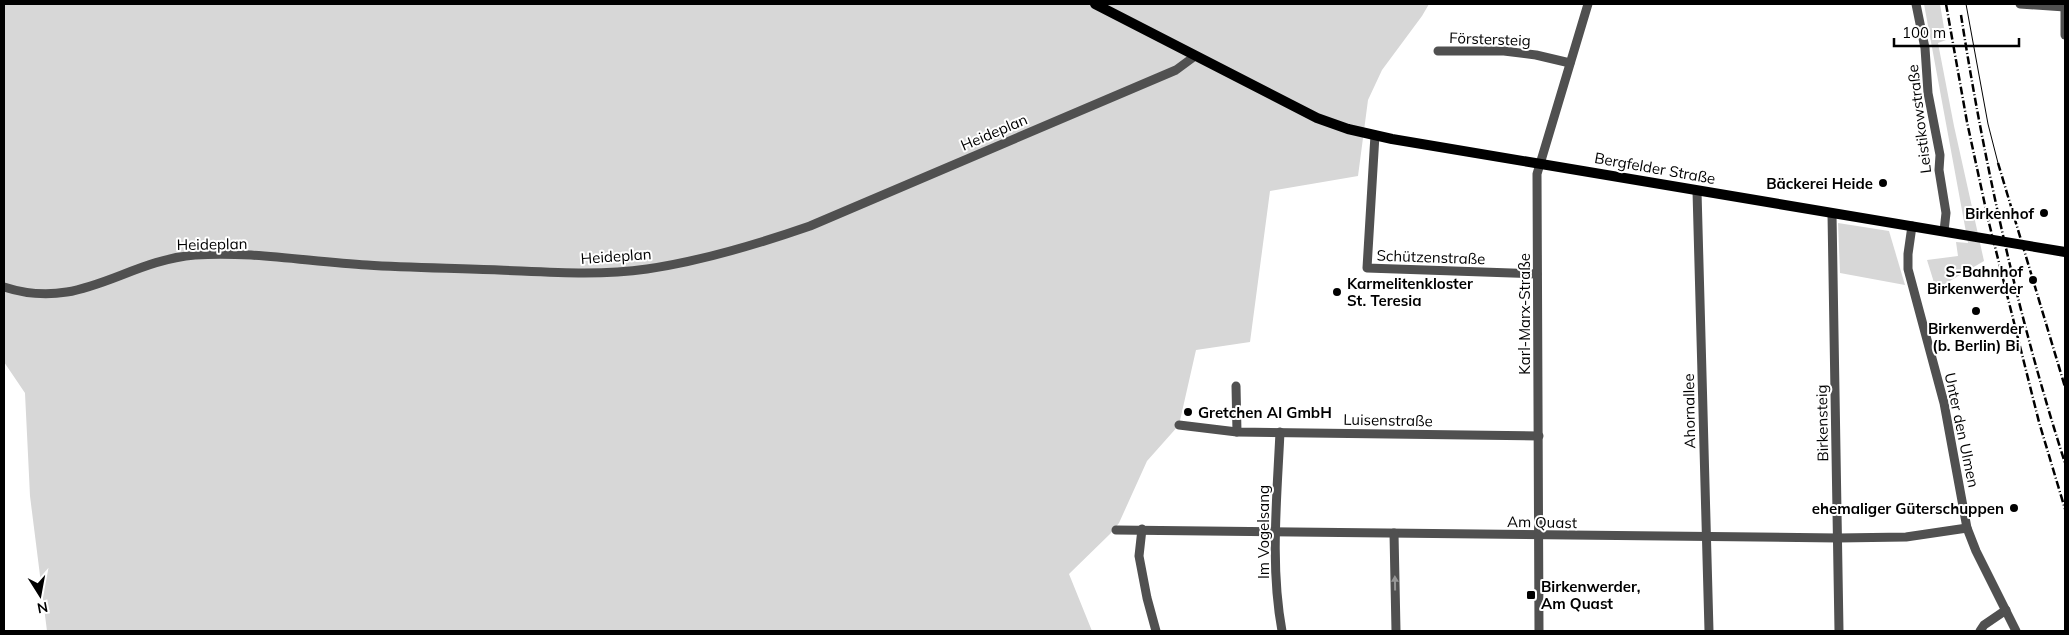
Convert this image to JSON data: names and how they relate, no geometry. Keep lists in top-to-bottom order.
{
  "streets": {
    "main road": ["Bergfelder Straße"],
    "street": [
      "Förstersteig",
      "Leistikowstraße",
      "Heideplan",
      "Schützenstraße",
      "Karl-Marx-Straße",
      "Ahornallee",
      "Luisenstraße",
      "Birkensteig",
      "Unter den Ulmen",
      "Am Quast",
      "Im Vogelsang"
    ]
  },
  "crossings": [
    ["Förstersteig", "Karl-Marx-Straße"],
    ["Leistikowstraße", "Bergfelder Straße"],
    ["Heideplan", "Bergfelder Straße"],
    ["Bergfelder Straße", "Schützenstraße"],
    ["Bergfelder Straße", "Karl-Marx-Straße"],
    ["Bergfelder Straße", "Ahornallee"],
    ["Bergfelder Straße", "Birkensteig"],
    ["Bergfelder Straße", "Unter den Ulmen"],
    ["Schützenstraße", "Karl-Marx-Straße"],
    ["Karl-Marx-Straße", "Luisenstraße"],
    ["Karl-Marx-Straße", "Am Quast"],
    ["Ahornallee", "Am Quast"],
    ["Luisenstraße", "Im Vogelsang"],
    ["Birkensteig", "Am Quast"],
    ["Unter den Ulmen", "Am Quast"],
    ["Am Quast", "Im Vogelsang"]
  ],
  "places": {
    "other": [
      "Bäckerei Heide",
      "Birkenhof",
      "S-Bahnhof Birkenwerder",
      "Karmelitenkloster St. Teresia",
      "Birkenwerder (b. Berlin) Bi",
      "Gretchen AI GmbH",
      "ehemaliger Güterschuppen"
    ],
    "transit": ["Birkenwerder, Am Quast"]
  },
  "scale_bar": "100 m",
  "north": "bottom"
}
